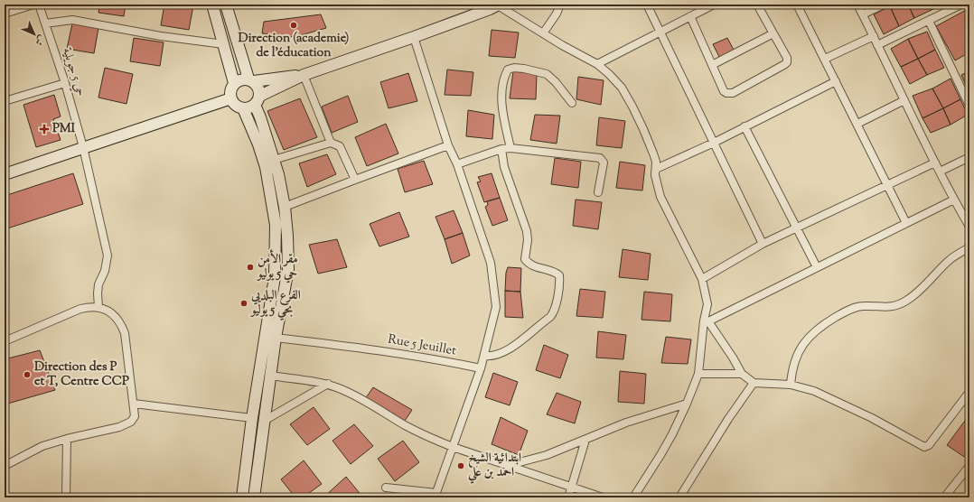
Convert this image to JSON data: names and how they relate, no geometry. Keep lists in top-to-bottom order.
{
  "streets": {
    "street": ["حي 5 جويلية", "Rue 5 Jeuillet"]
  },
  "places": {
    "other": [
      "Direction (academie) de l'éducation",
      "مقر الأمن حي 5 يوليو",
      "الفرع البلديي بحي 5 يوليو",
      "Direction des P et T, Centre CCP",
      "ابتدائية الشيخ احمد بن علي"
    ],
    "health": ["PMI"]
  },
  "north": "bottom right"
}
